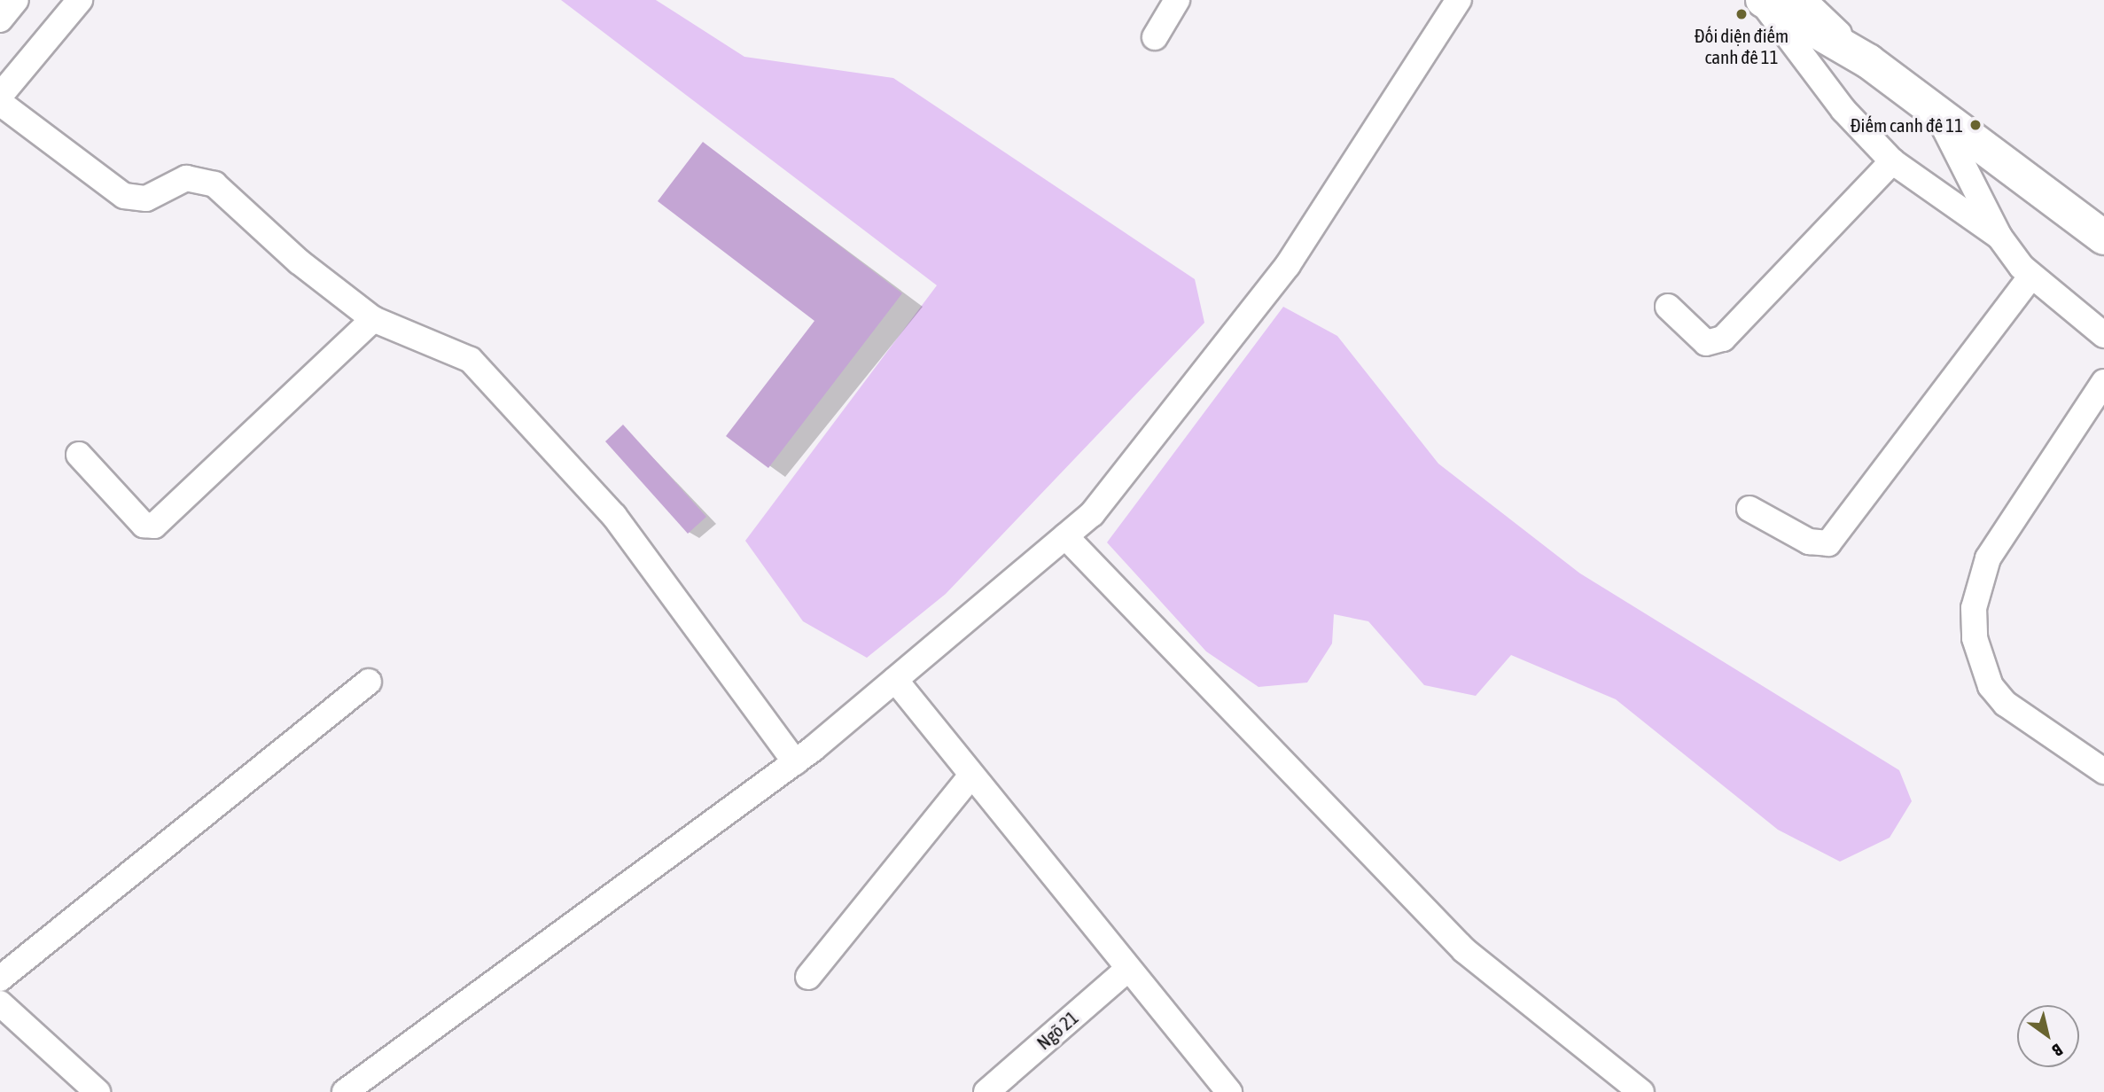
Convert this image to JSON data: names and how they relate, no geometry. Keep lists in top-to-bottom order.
{
  "streets": {
    "street": ["Ngõ 21"]
  },
  "places": ["Đối diện điếm canh đê 11", "Điếm canh đê 11"],
  "north": "bottom right"
}
